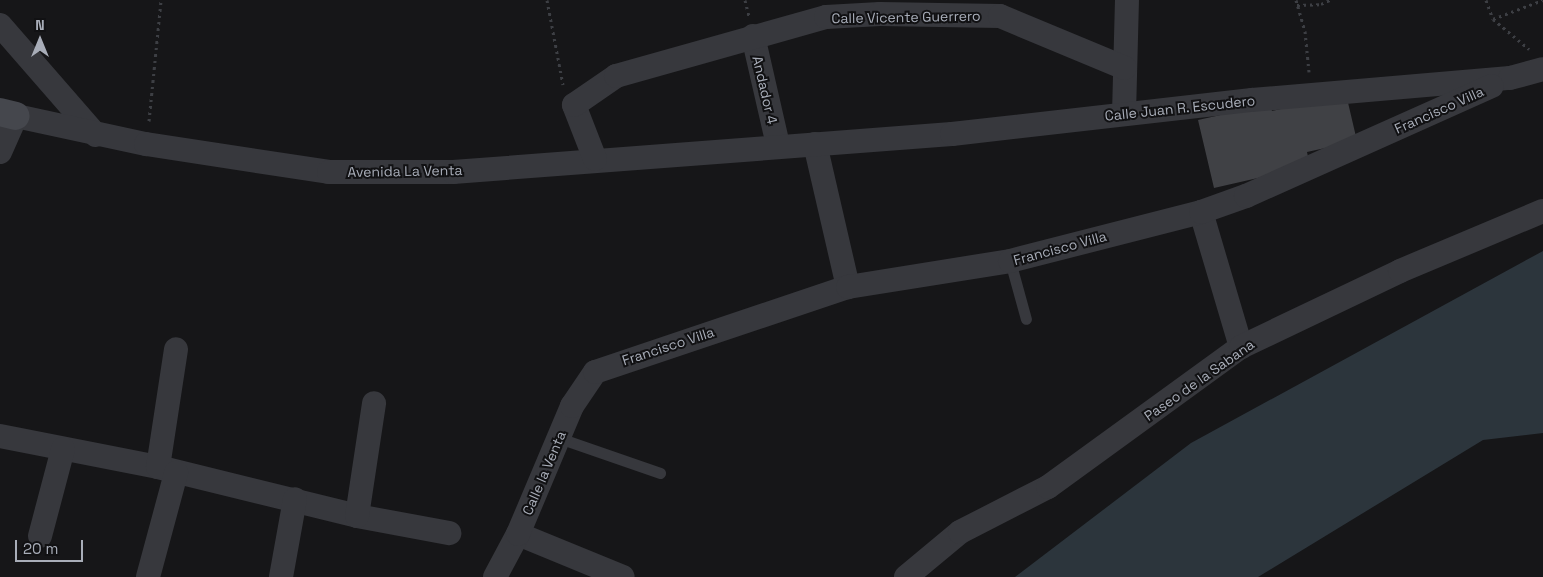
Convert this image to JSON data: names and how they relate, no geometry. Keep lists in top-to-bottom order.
{
  "streets": {
    "street": [
      "Calle Vicente Guerrero",
      "Andador 4",
      "Calle Juan R. Escudero",
      "Francisco Villa",
      "Avenida La Venta",
      "Paseo de la Sabana",
      "Calle la Venta"
    ]
  },
  "crossings": [
    ["Calle Vicente Guerrero", "Andador 4"],
    ["Andador 4", "Avenida La Venta"],
    ["Calle Juan R. Escudero", "Francisco Villa"],
    ["Calle Juan R. Escudero", "Avenida La Venta"],
    ["Francisco Villa", "Calle la Venta"]
  ],
  "scale_bar": "20 m",
  "north": "top"
}
